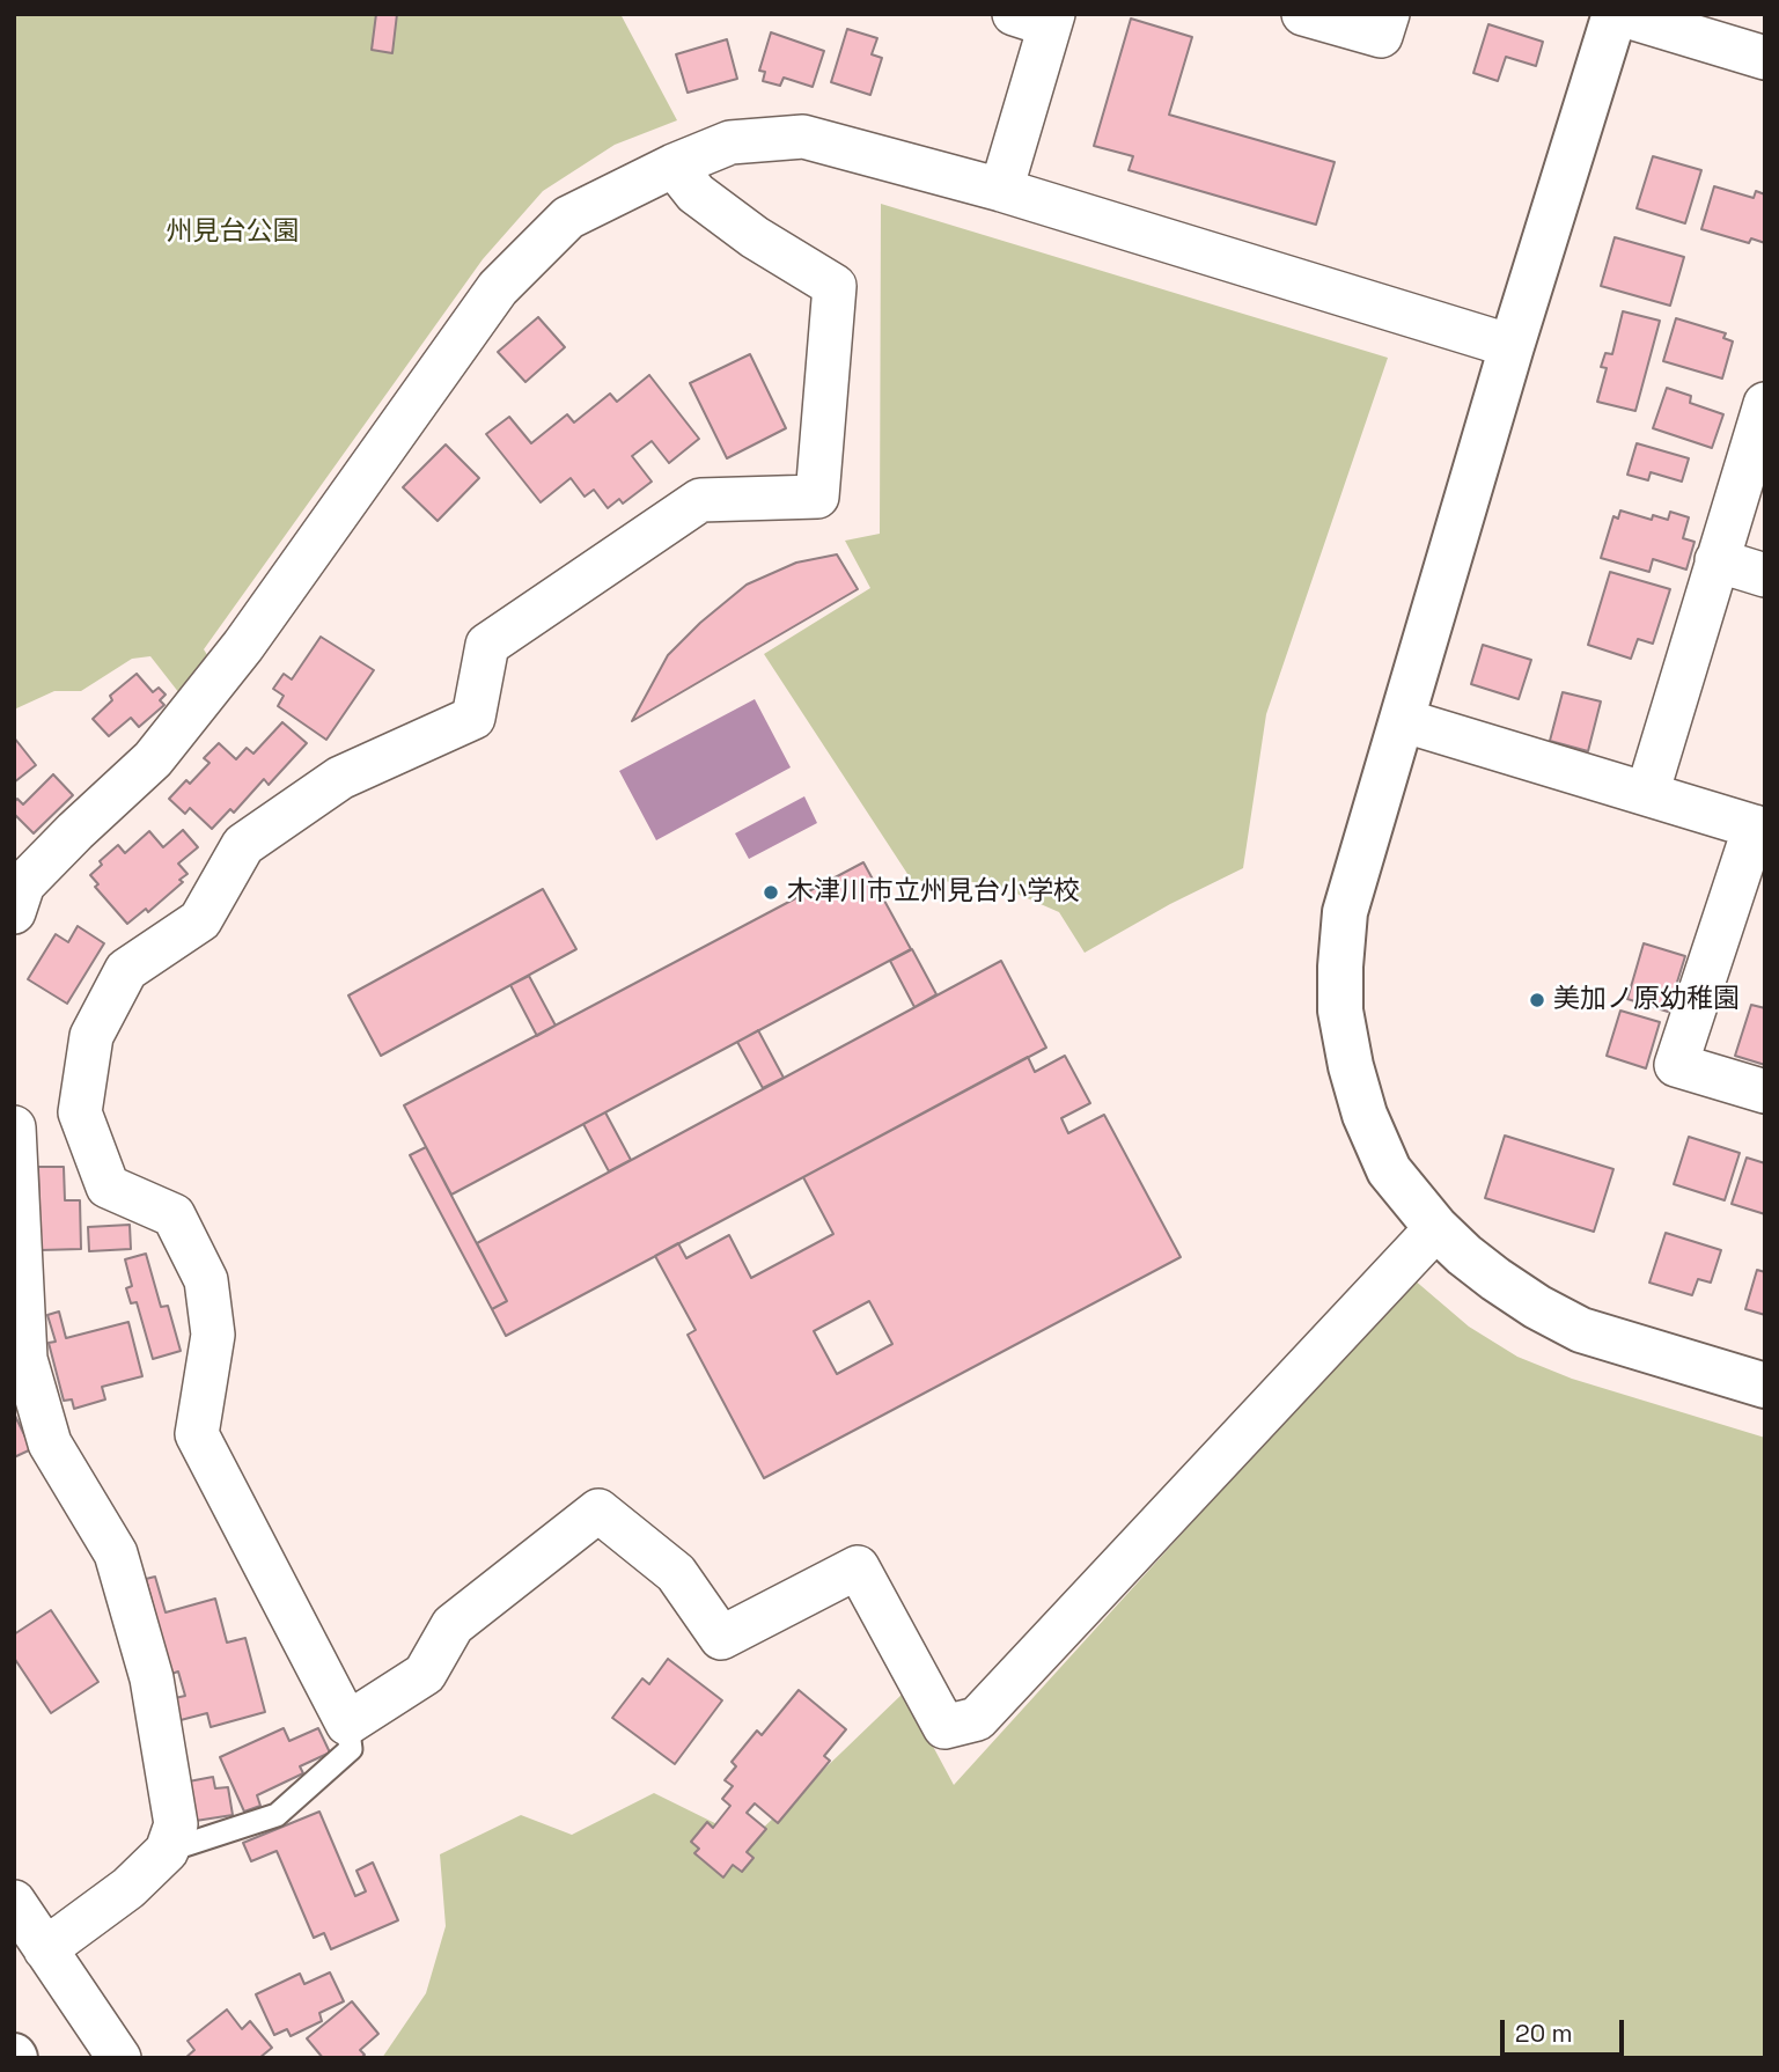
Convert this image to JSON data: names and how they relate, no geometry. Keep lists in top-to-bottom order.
{
  "parks": ["州見台公園"],
  "places": ["木津川市立州見台小学校", "美加ノ原幼稚園"],
  "scale_bar": "20 m"
}
